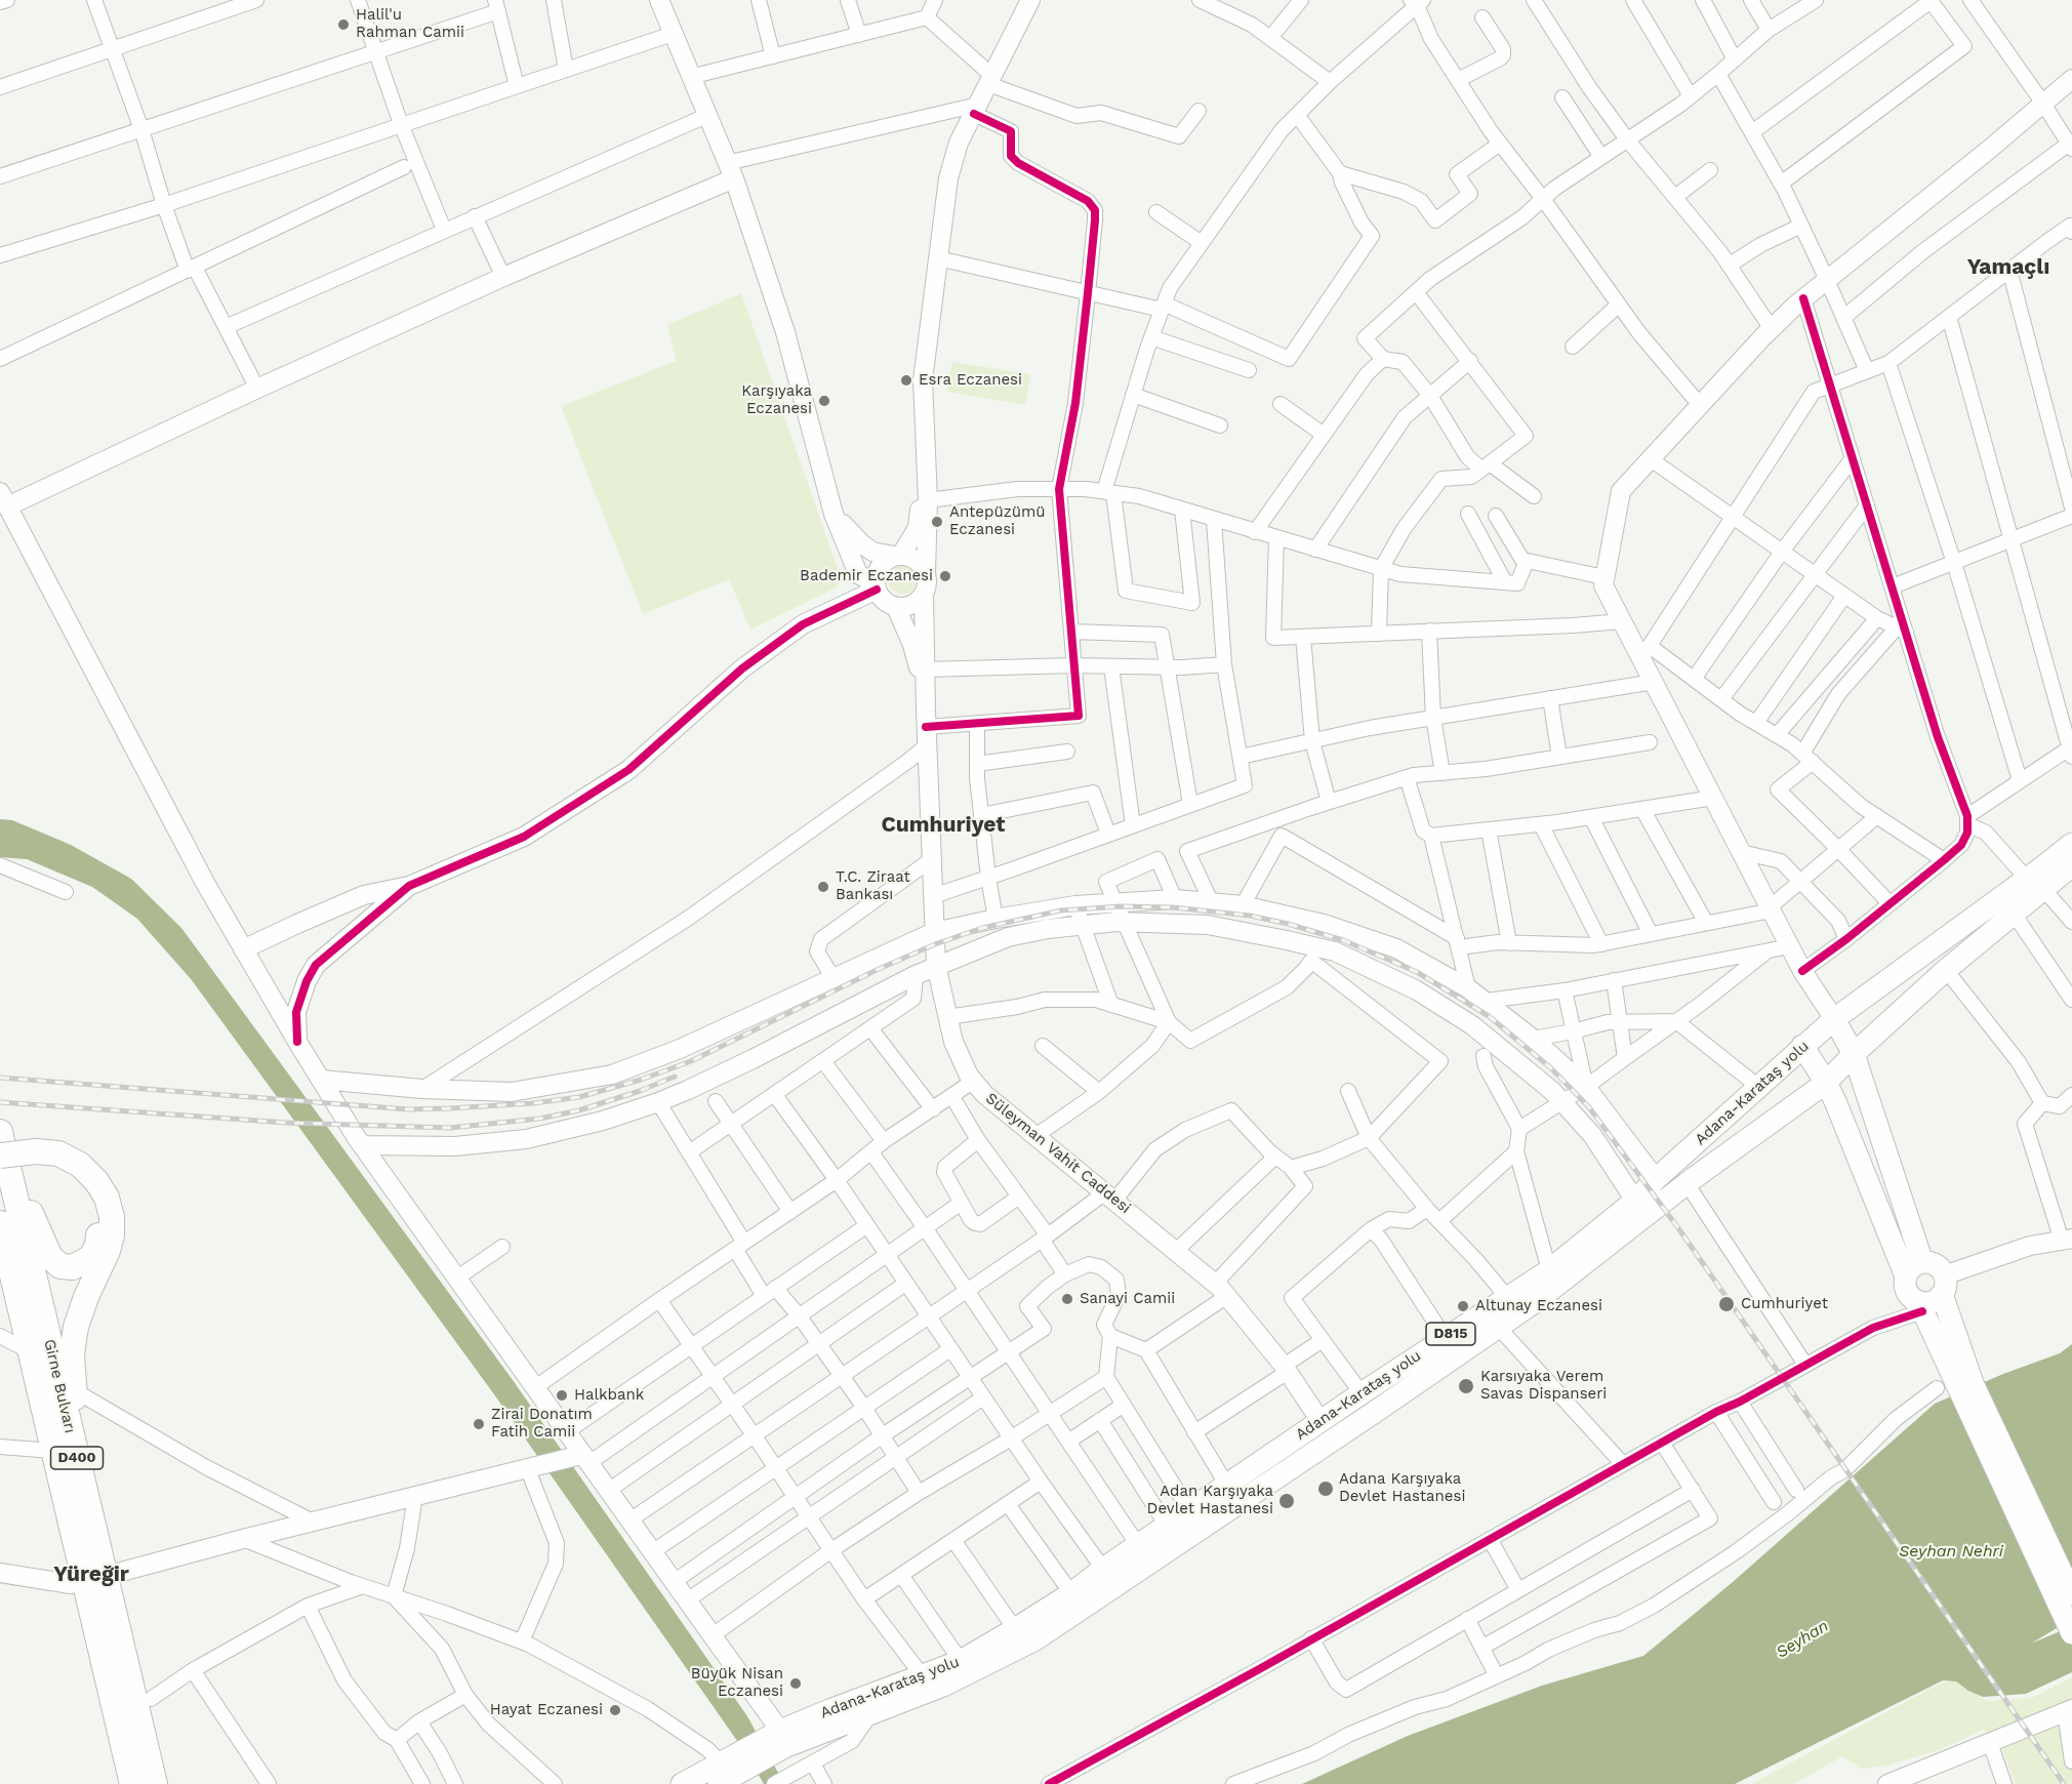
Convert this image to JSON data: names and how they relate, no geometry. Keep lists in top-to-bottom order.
{
  "streets": {
    "highway": ["Girne Bulvarı", "D400"],
    "main road": ["Adana-Karataş yolu", "Süleyman Vahit Caddesi", "D815"]
  },
  "crossings": [
    ["Adana-Karataş yolu", "Süleyman Vahit Caddesi"],
    ["Adana-Karataş yolu", "D815"]
  ],
  "districts": ["Yamaçlı", "Cumhuriyet", "Yüreğir"],
  "water": ["Seyhan Nehri", "Seyhan"],
  "places": [
    "Halil'u Rahman Camii",
    "Esra Eczanesi",
    "Karşıyaka Eczanesi",
    "Antepüzümü Eczanesi",
    "Bademir Eczanesi",
    "T.C. Ziraat Bankası",
    "Sanayi Camii",
    "Cumhuriyet",
    "Altunay Eczanesi",
    "Karsıyaka Verem Savas Dispanseri",
    "Halkbank",
    "Zirai Donatım Fatih Camii",
    "Adana Karşıyaka Devlet Hastanesi",
    "Adan Karşıyaka Devlet Hastanesi",
    "Büyük Nisan Eczanesi",
    "Hayat Eczanesi"
  ]
}
